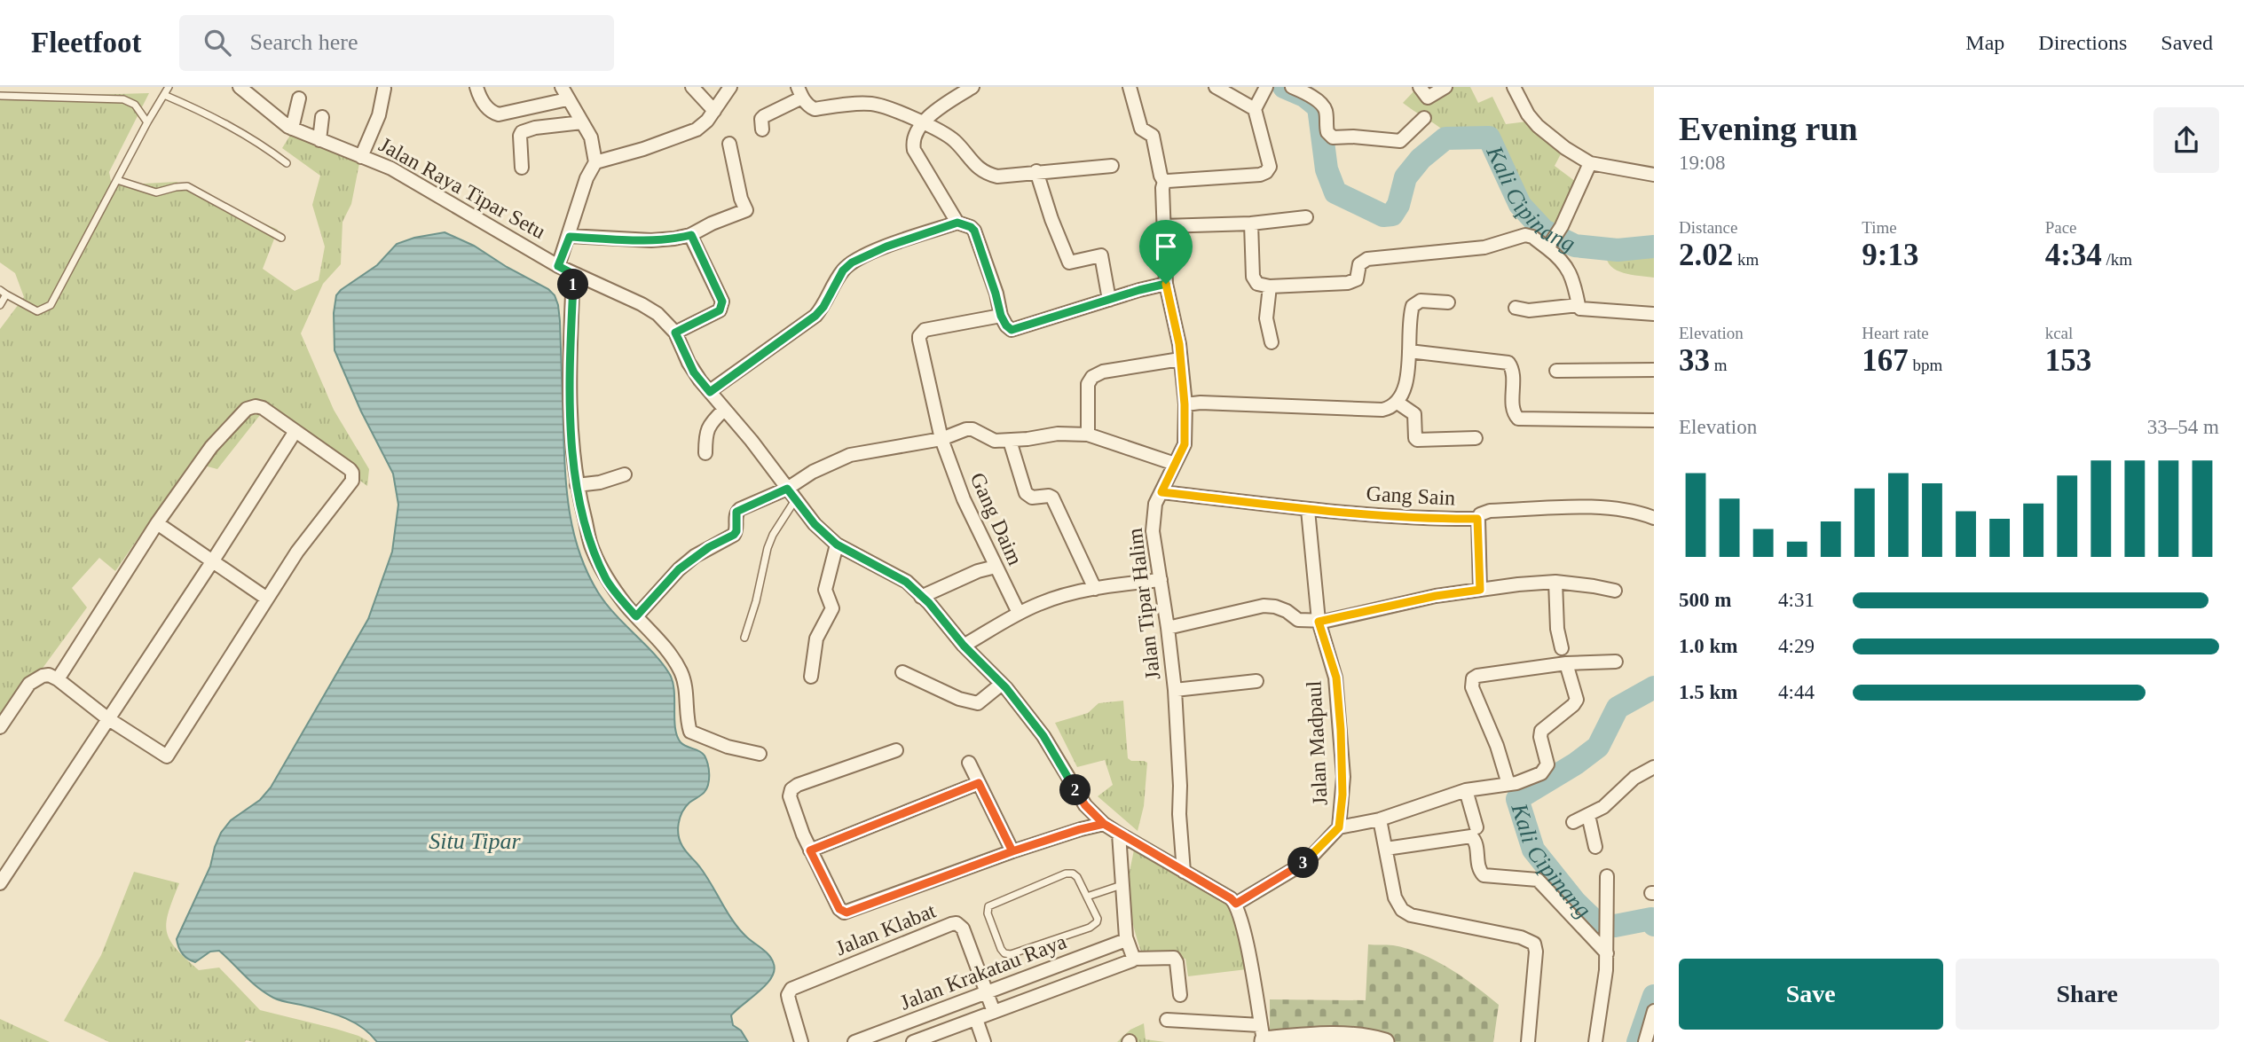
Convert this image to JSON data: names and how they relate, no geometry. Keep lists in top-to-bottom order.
{
  "streets": {
    "street": [
      "Jalan Raya Tipar Setu",
      "Gang Sain",
      "Gang Daim",
      "Jalan Tipar Halim",
      "Jalan Madpaul",
      "Jalan Klabat",
      "Jalan Krakatau Raya"
    ]
  },
  "crossings": [
    ["Jalan Raya Tipar Setu", "Jalan Tipar Halim"],
    ["Gang Sain", "Jalan Tipar Halim"],
    ["Gang Sain", "Jalan Madpaul"],
    ["Jalan Klabat", "Jalan Krakatau Raya"]
  ],
  "water": ["Kali Cipinang", "Situ Tipar"],
  "page": {
    "header": "Fleetfoot",
    "search": "Search here",
    "nav": ["Map", "Directions", "Saved"],
    "heading": ["Evening run", "19:08"],
    "stats": [
      ["Distance", "2.02 km"],
      ["Time", "9:13"],
      ["Pace", "4:34 /km"],
      ["Elevation", "33 m"],
      ["Heart rate", "167 bpm"],
      ["kcal", "153"]
    ],
    "pins": ["1", "2", "3"],
    "chart": ["Elevation", "33–54 m"],
    "list": [
      {
        "name": "500 m",
        "note": "4:31"
      },
      {
        "name": "1.0 km",
        "note": "4:29"
      },
      {
        "name": "1.5 km",
        "note": "4:44"
      }
    ],
    "buttons": ["Save", "Share"]
  }
}
